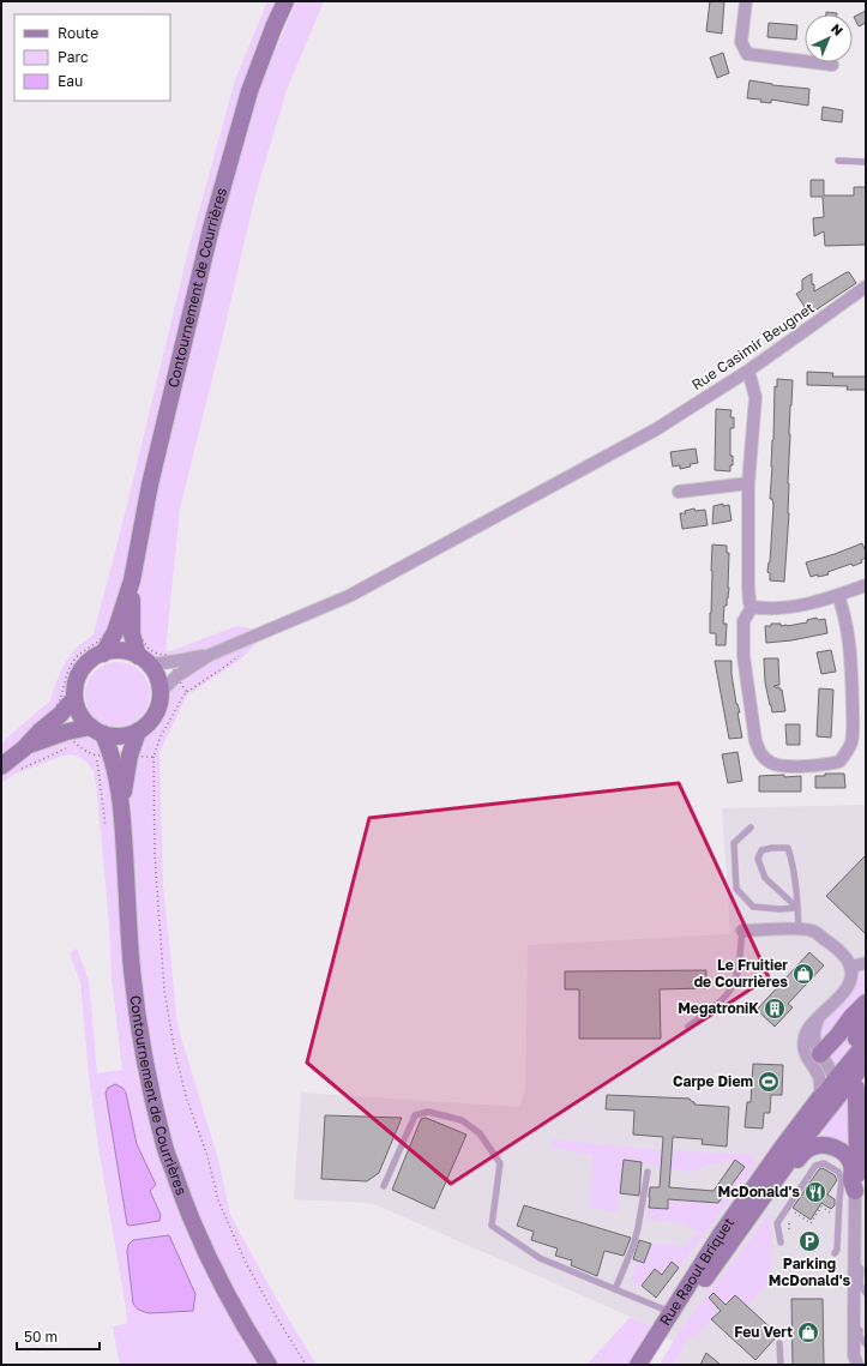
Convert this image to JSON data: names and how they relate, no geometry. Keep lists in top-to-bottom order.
{
  "streets": {
    "main road": ["Contournement de Courrières", "Rue Raoul Briquet"],
    "street": ["Rue Casimir Beugnet"]
  },
  "places": {
    "shop": ["Le Fruitier de Courrières", "Feu Vert"],
    "building": ["MegatroniK"],
    "sports": ["Carpe Diem"],
    "restaurant": ["McDonald's"],
    "parking": ["Parking McDonald's"]
  },
  "legend": ["Route", "Parc", "Eau"],
  "scale_bar": "50 m",
  "north": "top right"
}
